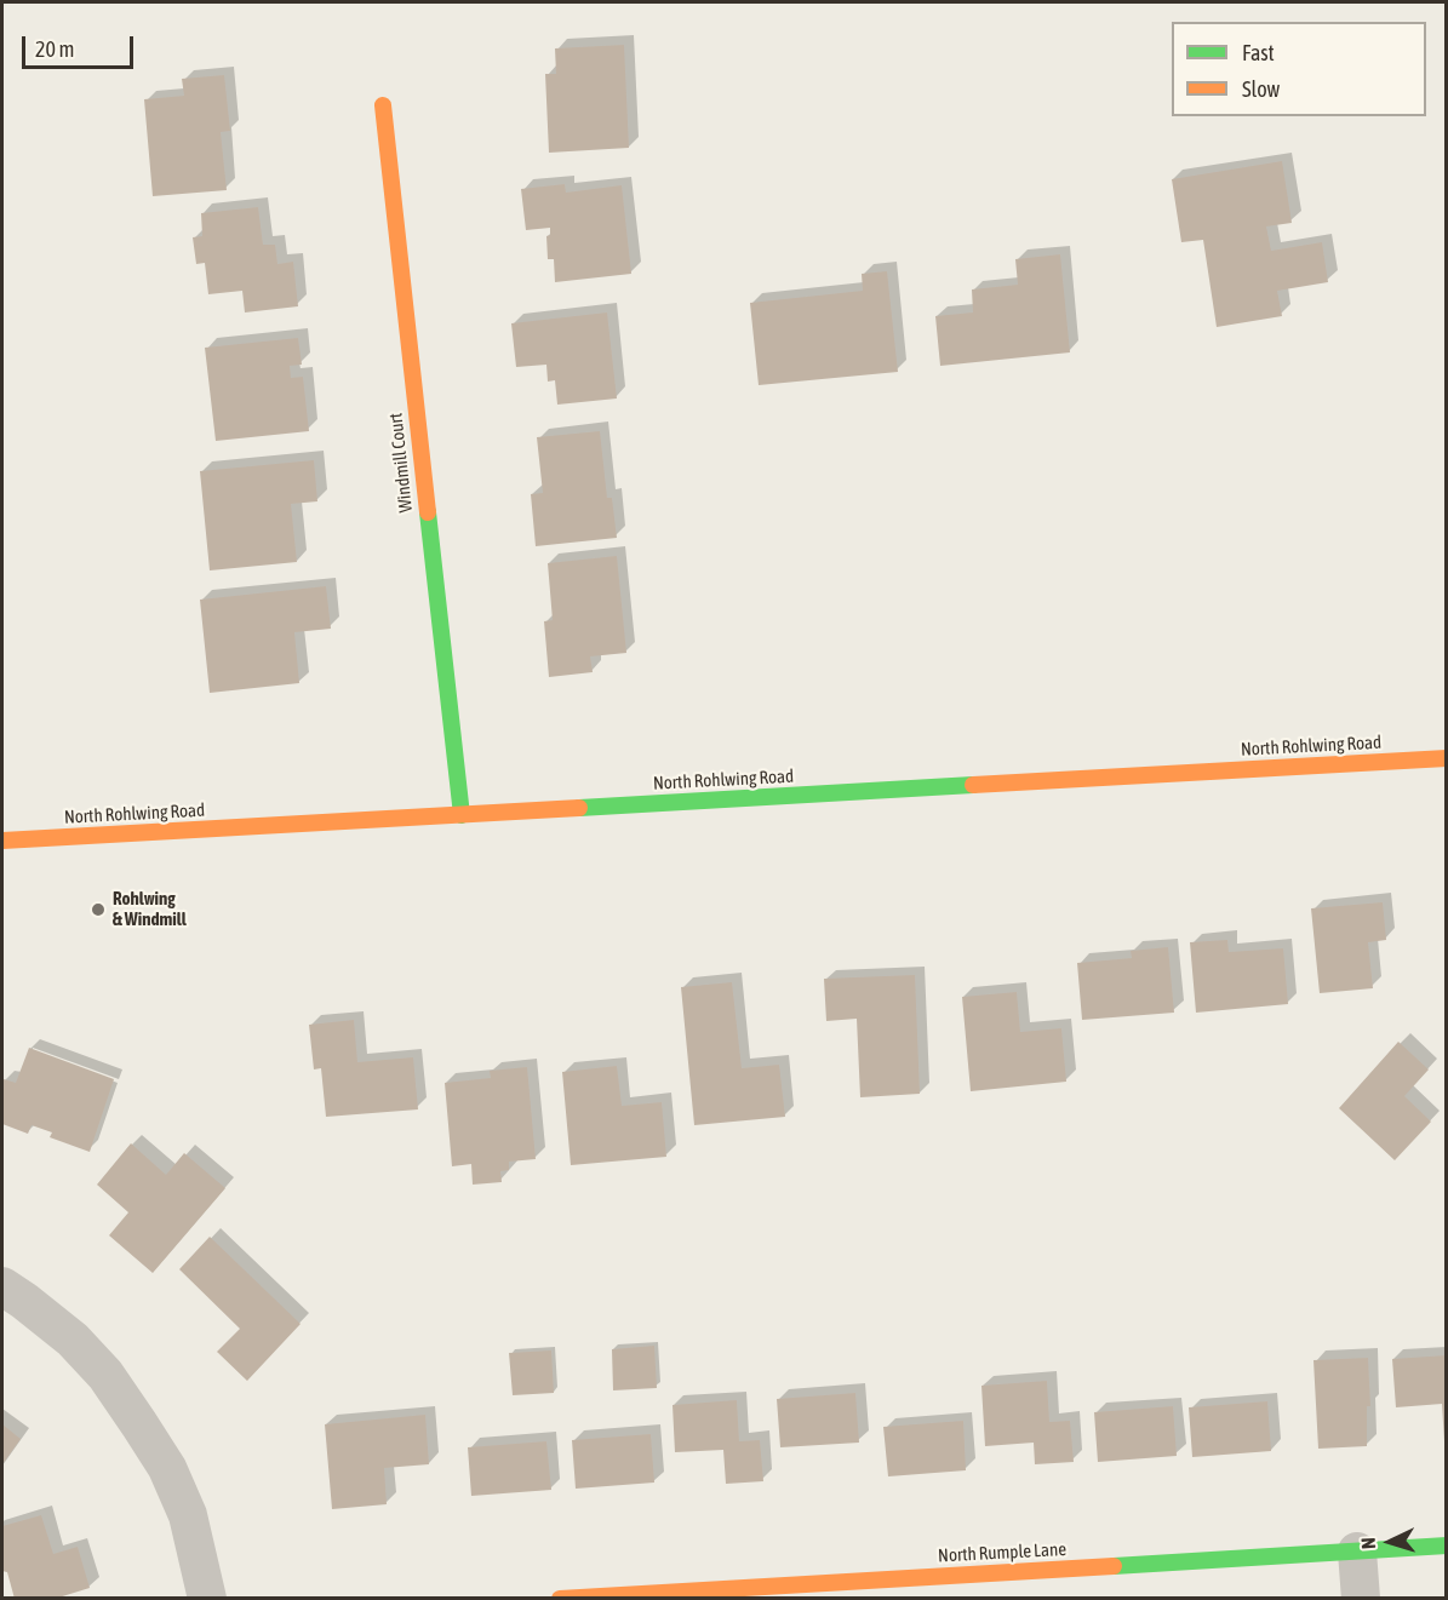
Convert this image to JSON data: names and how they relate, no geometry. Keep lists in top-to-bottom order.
{
  "streets": {
    "street": ["Windmill Court", "North Rohlwing Road", "North Rumple Lane"]
  },
  "crossings": [
    ["Windmill Court", "North Rohlwing Road"]
  ],
  "places": ["Rohlwing & Windmill"],
  "legend": ["Fast", "Slow"],
  "scale_bar": "20 m",
  "north": "left"
}
